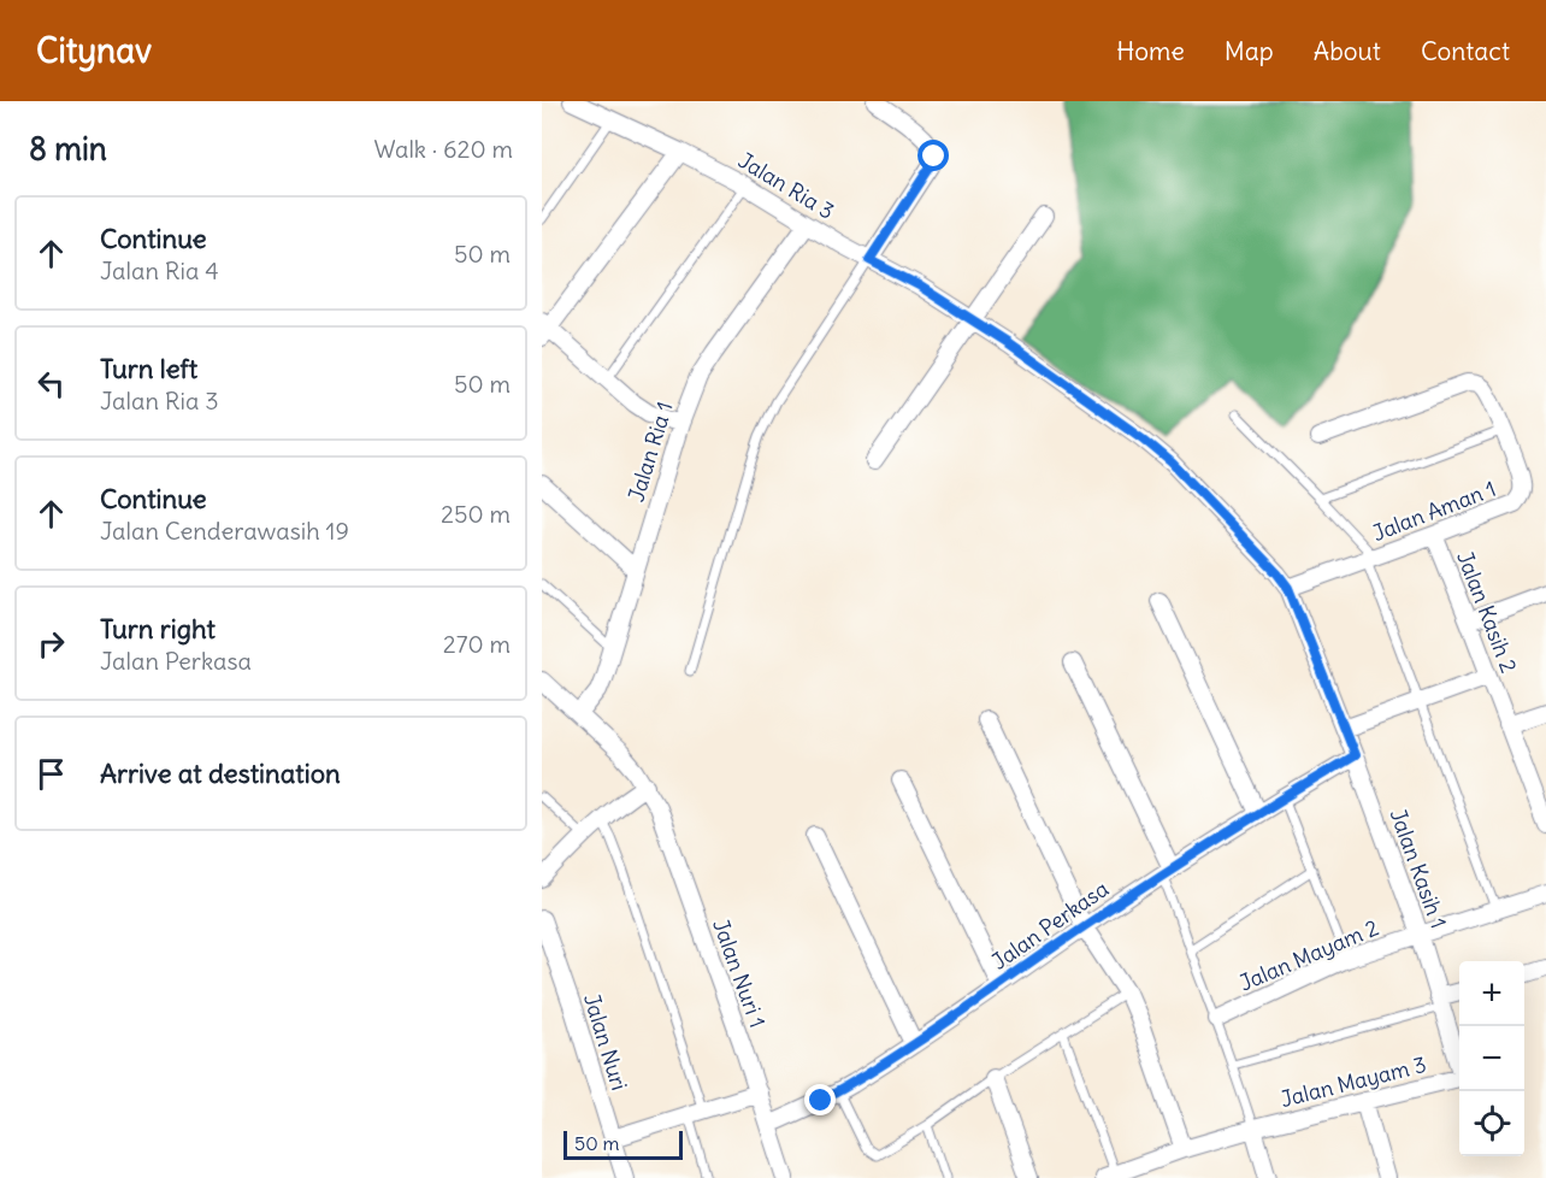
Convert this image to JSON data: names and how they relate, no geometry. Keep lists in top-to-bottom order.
{
  "streets": {
    "street": [
      "Jalan Ria 3",
      "Jalan Ria 1",
      "Jalan Aman 1",
      "Jalan Kasih 2",
      "Jalan Kasih 1",
      "Jalan Perkasa",
      "Jalan Mayam 2",
      "Jalan Nuri 1",
      "Jalan Nuri",
      "Jalan Mayam 3"
    ]
  },
  "crossings": [
    ["Jalan Ria 3", "Jalan Ria 1"],
    ["Jalan Ria 3", "Jalan Aman 1"],
    ["Jalan Ria 3", "Jalan Kasih 1"],
    ["Jalan Ria 1", "Jalan Nuri 1"],
    ["Jalan Aman 1", "Jalan Kasih 2"],
    ["Jalan Aman 1", "Jalan Kasih 1"],
    ["Jalan Kasih 1", "Jalan Perkasa"],
    ["Jalan Kasih 1", "Jalan Mayam 2"],
    ["Jalan Perkasa", "Jalan Nuri 1"]
  ],
  "scale_bar": "50 m",
  "page": {
    "header": "Citynav",
    "nav": [
      "Home",
      "Map",
      "About",
      "Contact"
    ],
    "heading": ["8 min", "Walk · 620 m"],
    "list": [
      ["Continue", "Jalan Ria 4", "50 m"],
      ["Turn left", "Jalan Ria 3", "50 m"],
      ["Continue", "Jalan Cenderawasih 19", "250 m"],
      ["Turn right", "Jalan Perkasa", "270 m"],
      "Arrive at destination"
    ],
    "map_buttons": ["+", "−"],
    "scale": "50 m"
  }
}
